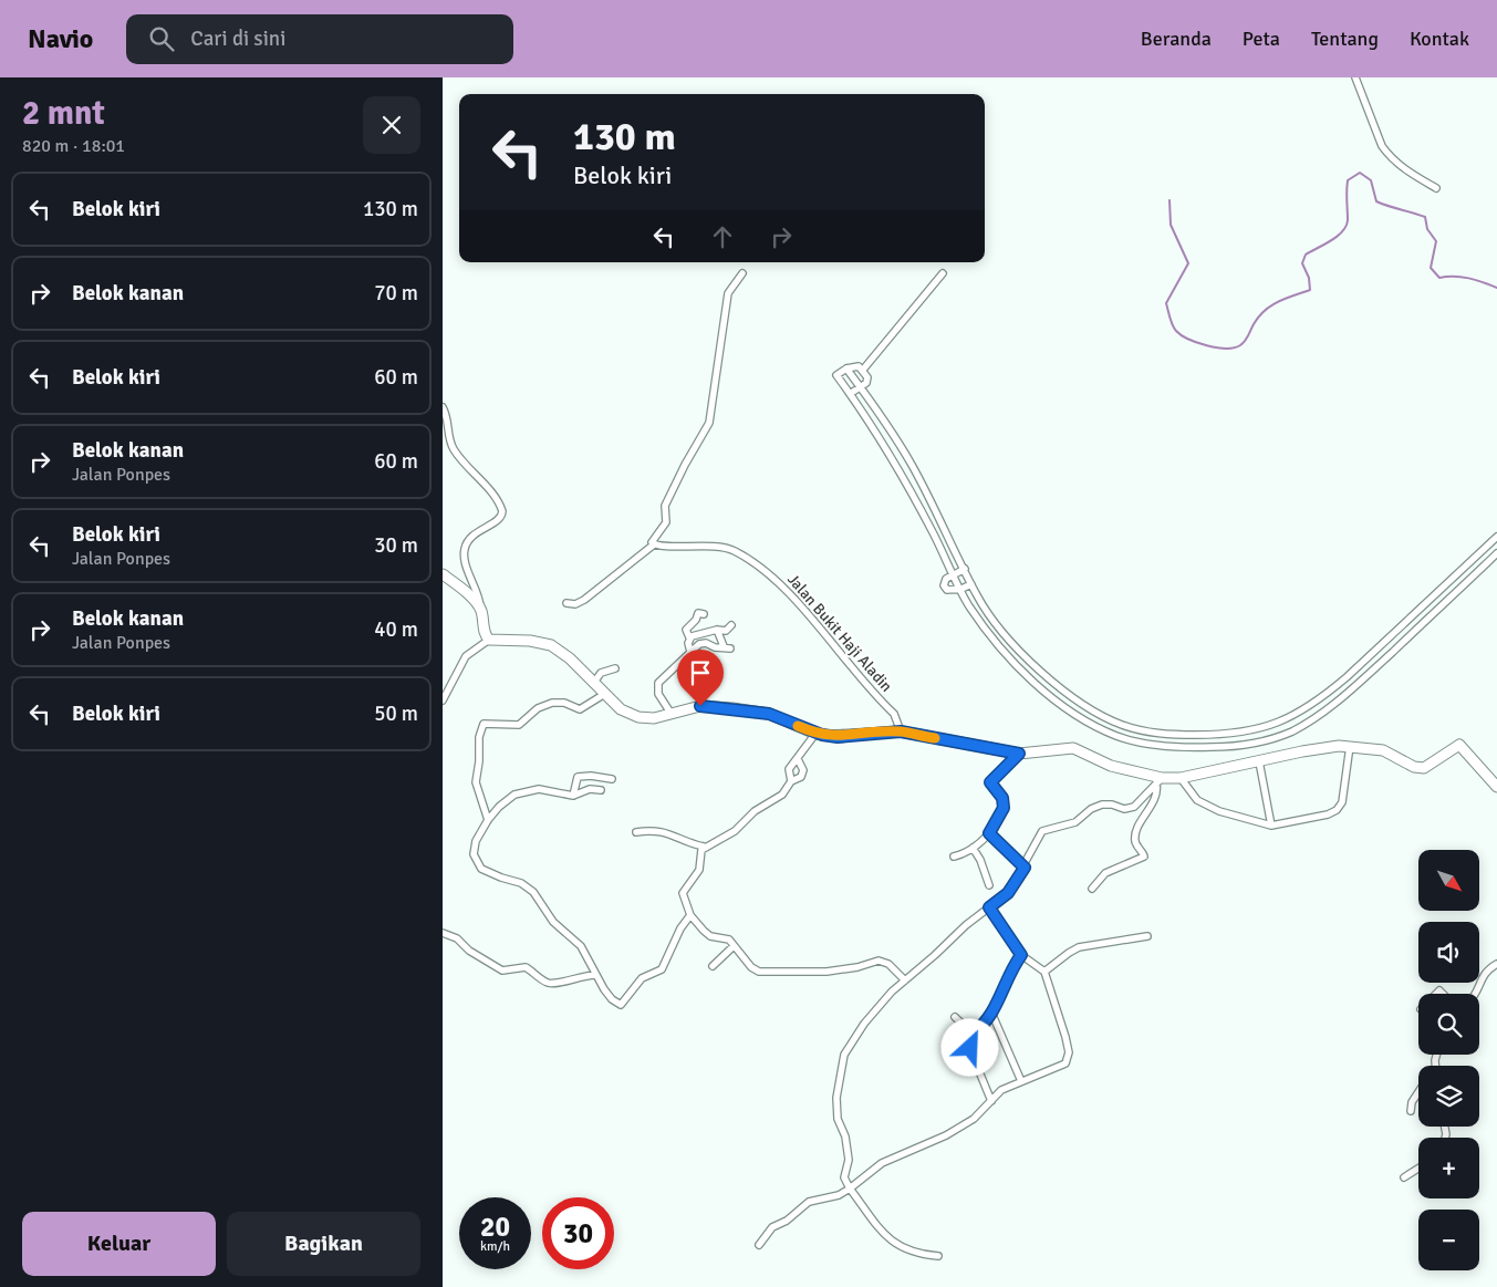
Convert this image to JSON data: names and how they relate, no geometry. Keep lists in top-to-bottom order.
{
  "streets": {
    "street": ["Jalan Bukit Haji Aladin"]
  },
  "north": "bottom right",
  "page": {
    "header": "Navio",
    "search": "Cari di sini",
    "nav": [
      "Beranda",
      "Peta",
      "Tentang",
      "Kontak"
    ],
    "heading": ["2 mnt", "820 m · 18:01"],
    "turn": ["130 m", "Belok kiri"],
    "list": [
      {
        "name": "Belok kiri",
        "value": "130 m"
      },
      {
        "name": "Belok kanan",
        "value": "70 m"
      },
      {
        "name": "Belok kiri",
        "value": "60 m"
      },
      {
        "name": "Belok kanan",
        "note": "Jalan Ponpes",
        "value": "60 m"
      },
      {
        "name": "Belok kiri",
        "note": "Jalan Ponpes",
        "value": "30 m"
      },
      {
        "name": "Belok kanan",
        "note": "Jalan Ponpes",
        "value": "40 m"
      },
      {
        "name": "Belok kiri",
        "value": "50 m"
      }
    ],
    "map_buttons": ["+", "−"],
    "speed": "20 km/h",
    "limit": "30",
    "buttons": ["Keluar", "Bagikan"]
  }
}
